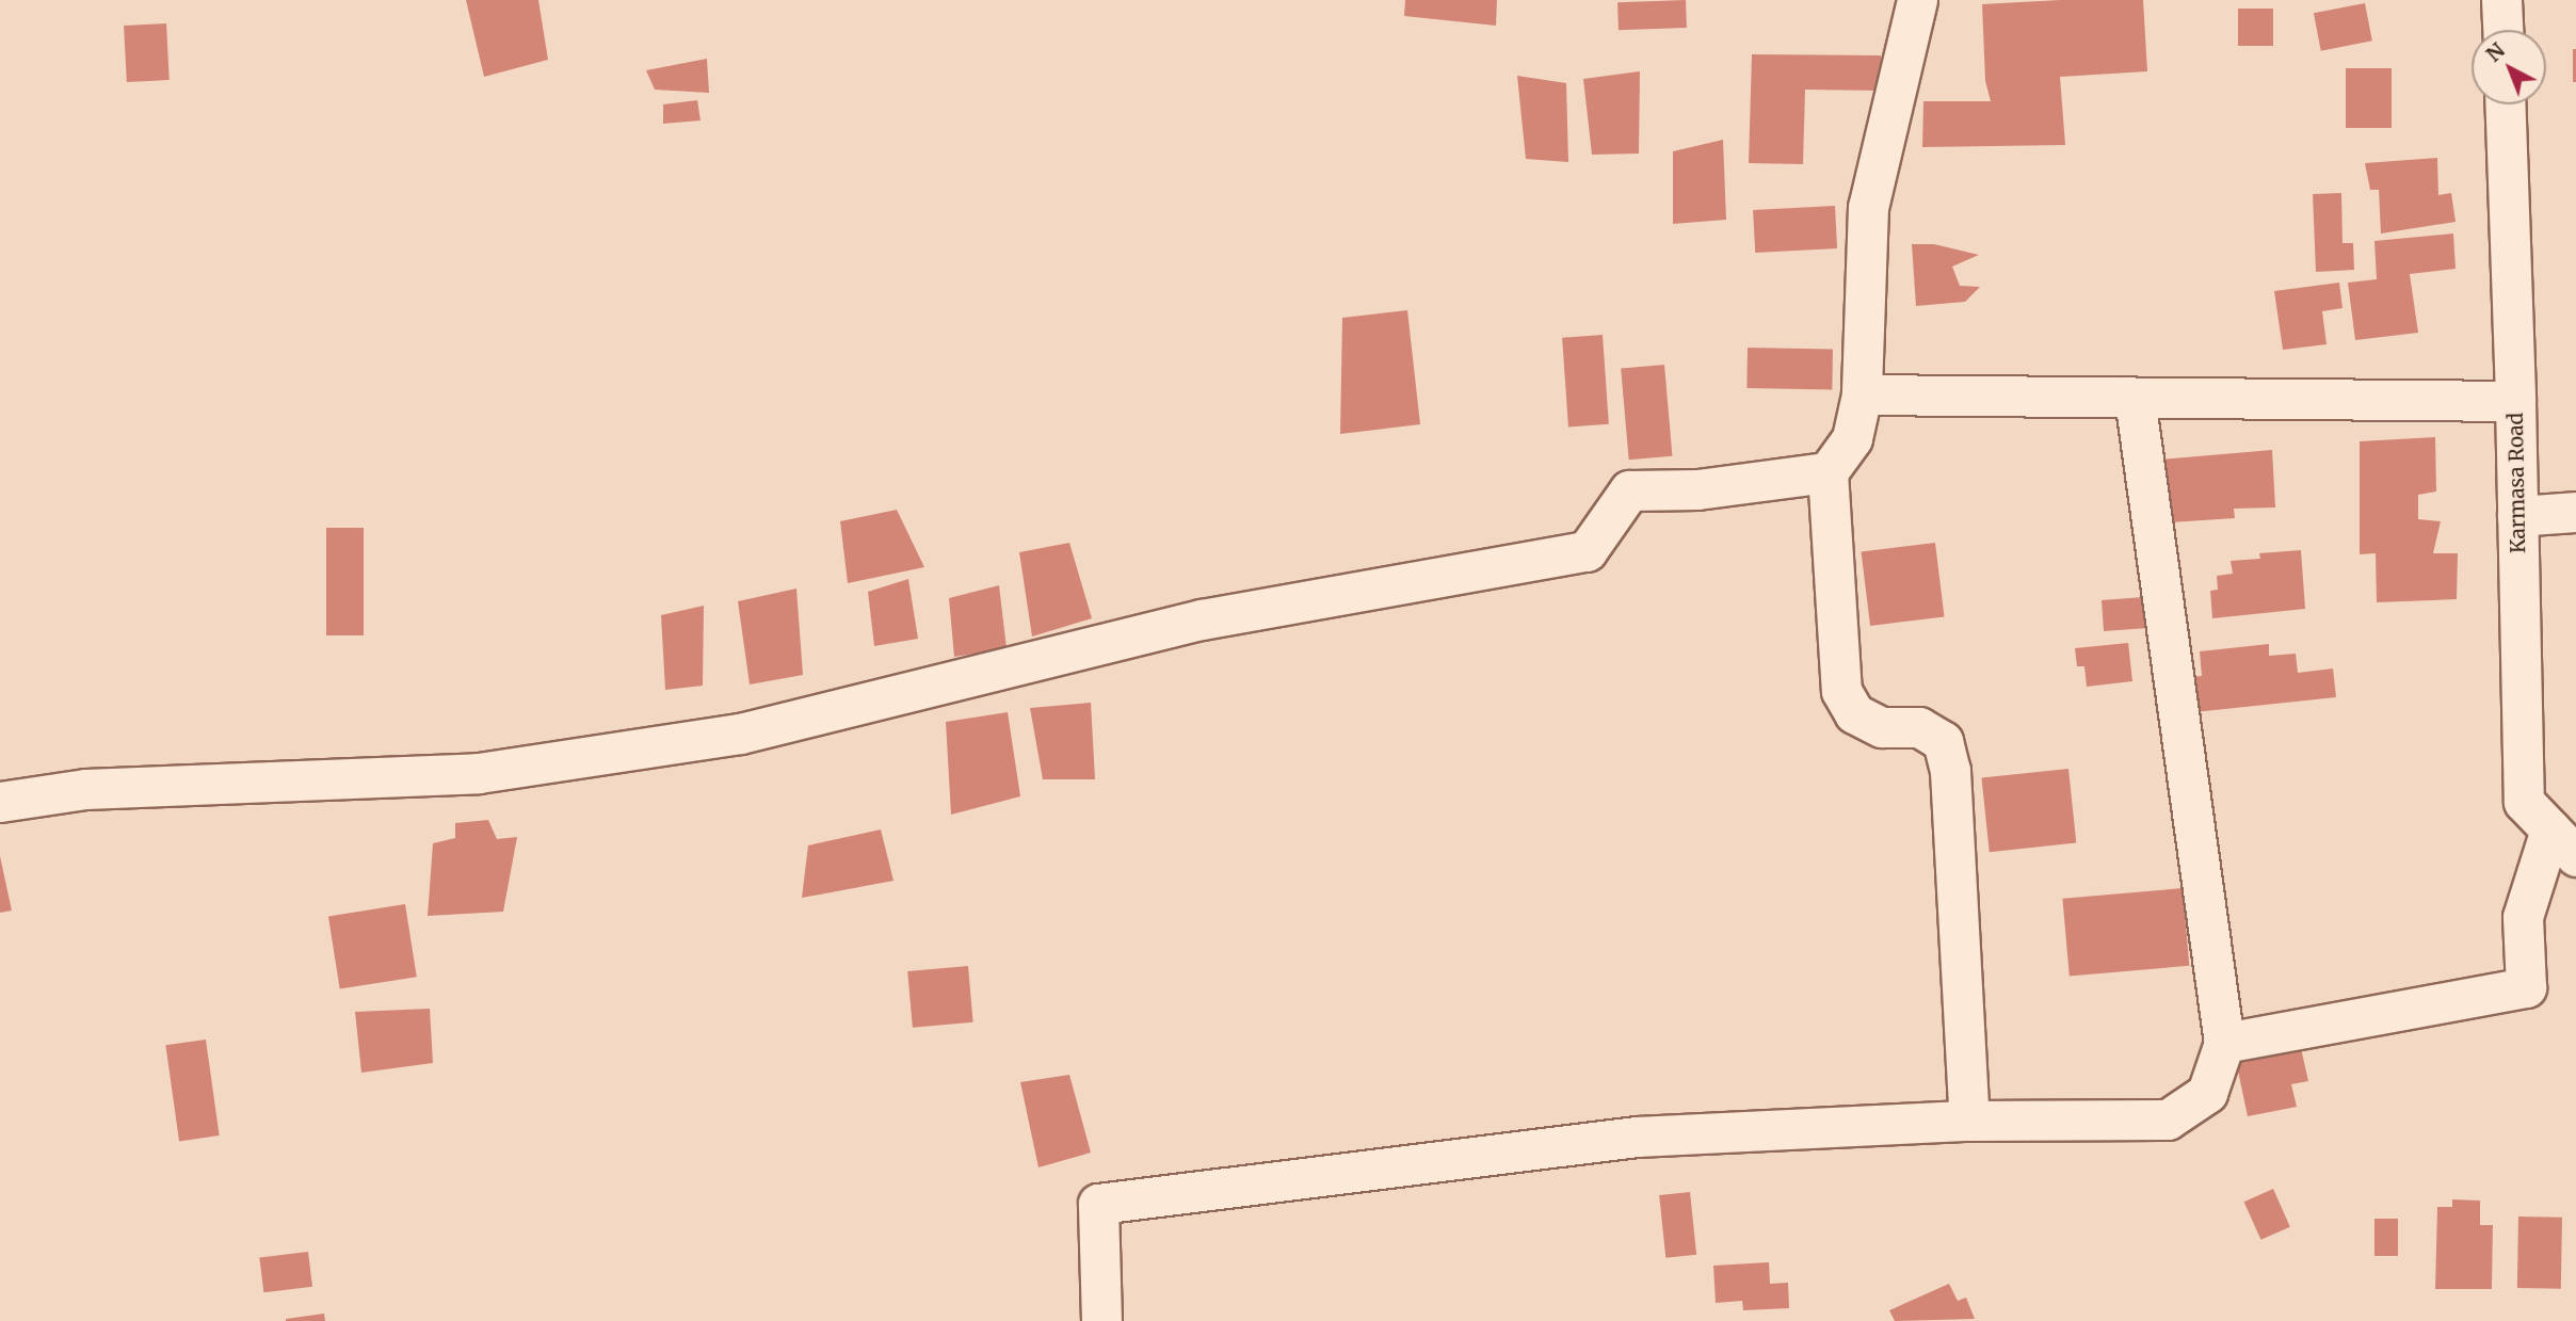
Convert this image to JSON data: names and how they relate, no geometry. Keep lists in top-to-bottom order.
{
  "streets": {
    "street": ["Karmasa Road"]
  },
  "north": "top left"
}
